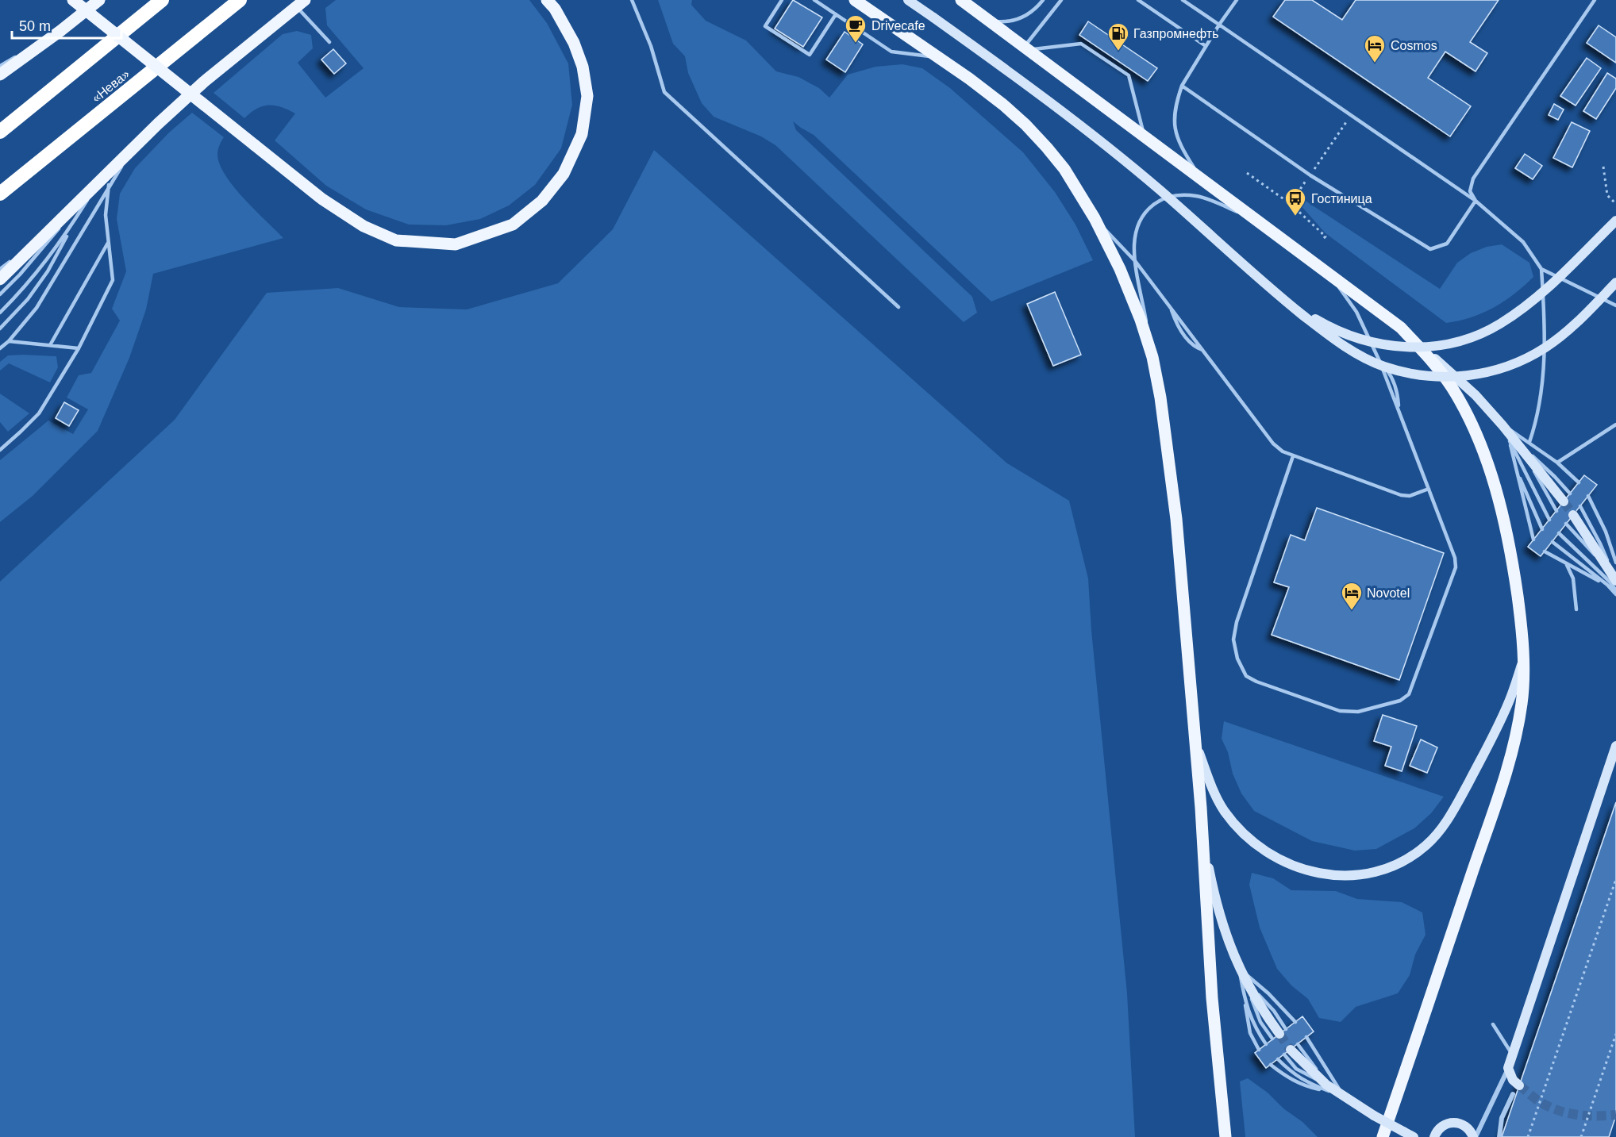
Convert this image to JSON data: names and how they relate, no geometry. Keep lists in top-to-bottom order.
{
  "streets": {
    "highway": ["«Нева»"]
  },
  "places": {
    "cafe": ["Drivecafe"],
    "fuel station": ["Газпромнефть"],
    "hotel": ["Cosmos", "Novotel"],
    "bus stop": ["Гостиница"]
  },
  "scale_bar": "50 m"
}
